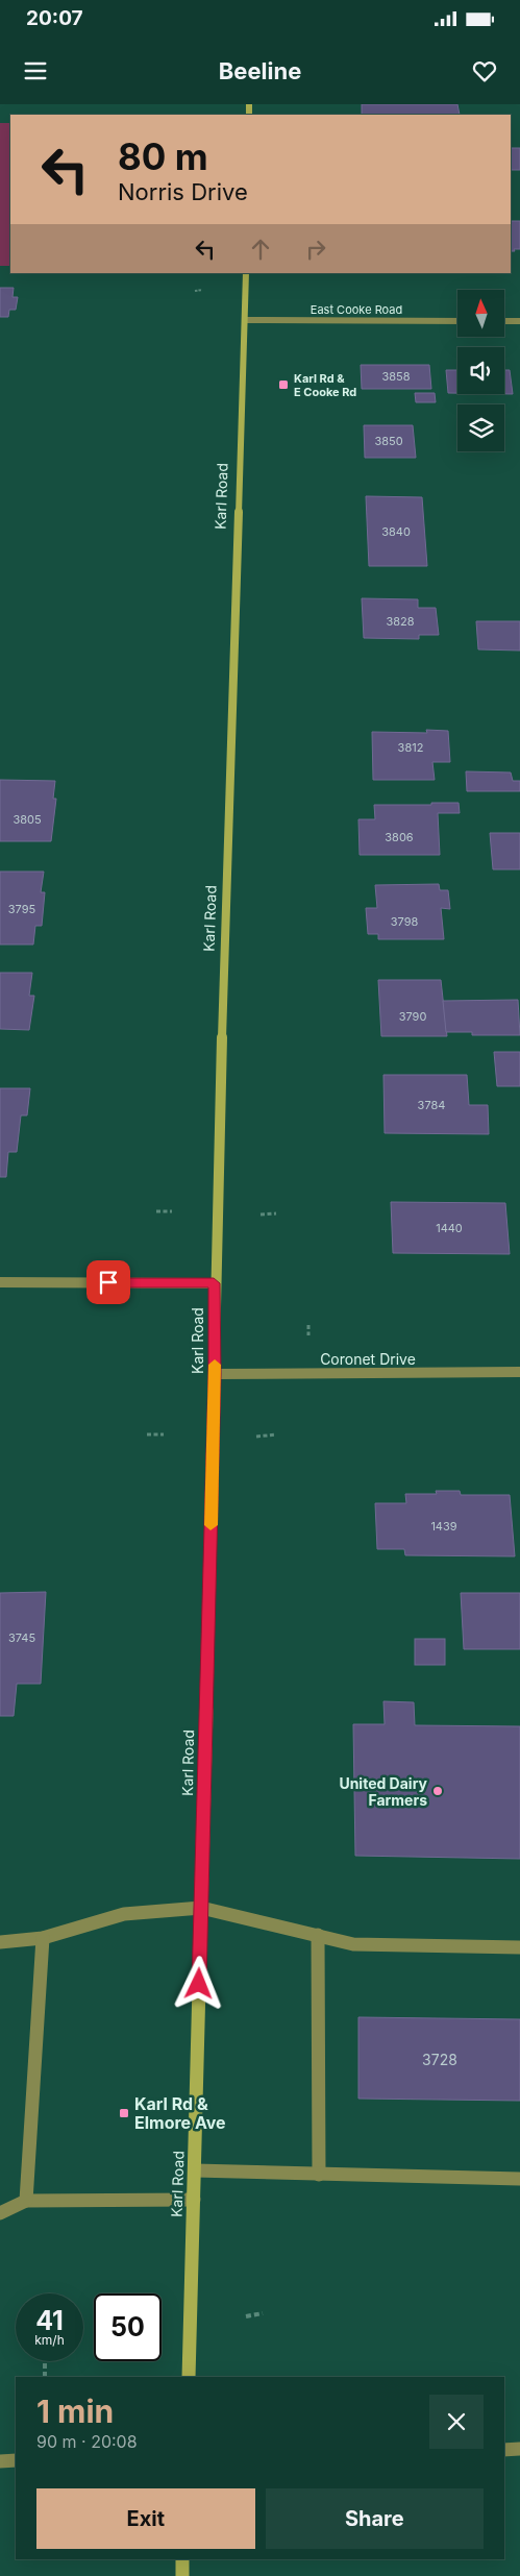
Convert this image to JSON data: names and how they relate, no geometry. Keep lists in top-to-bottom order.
{
  "streets": {
    "main road": ["Karl Road"],
    "street": ["East Cooke Road", "Coronet Drive"]
  },
  "crossings": [
    ["East Cooke Road", "Karl Road"],
    ["Karl Road", "Coronet Drive"]
  ],
  "places": {
    "transit": ["Karl Rd & E Cooke Rd", "Karl Rd & Elmore Ave"],
    "other": ["United Dairy Farmers"]
  },
  "house_numbers": [
    "3858",
    "3850",
    "3840",
    "3828",
    "3812",
    "3805",
    "3806",
    "3795",
    "3798",
    "3790",
    "3784",
    "1440",
    "1439",
    "3745",
    "3728"
  ],
  "north": "top",
  "page": {
    "status": "20:07",
    "header": "Beeline",
    "turn": ["80 m", "Norris Drive"],
    "speed": "41 km/h",
    "limit": "50",
    "heading": ["1 min", "90 m · 20:08"],
    "buttons": ["Exit", "Share"]
  }
}
